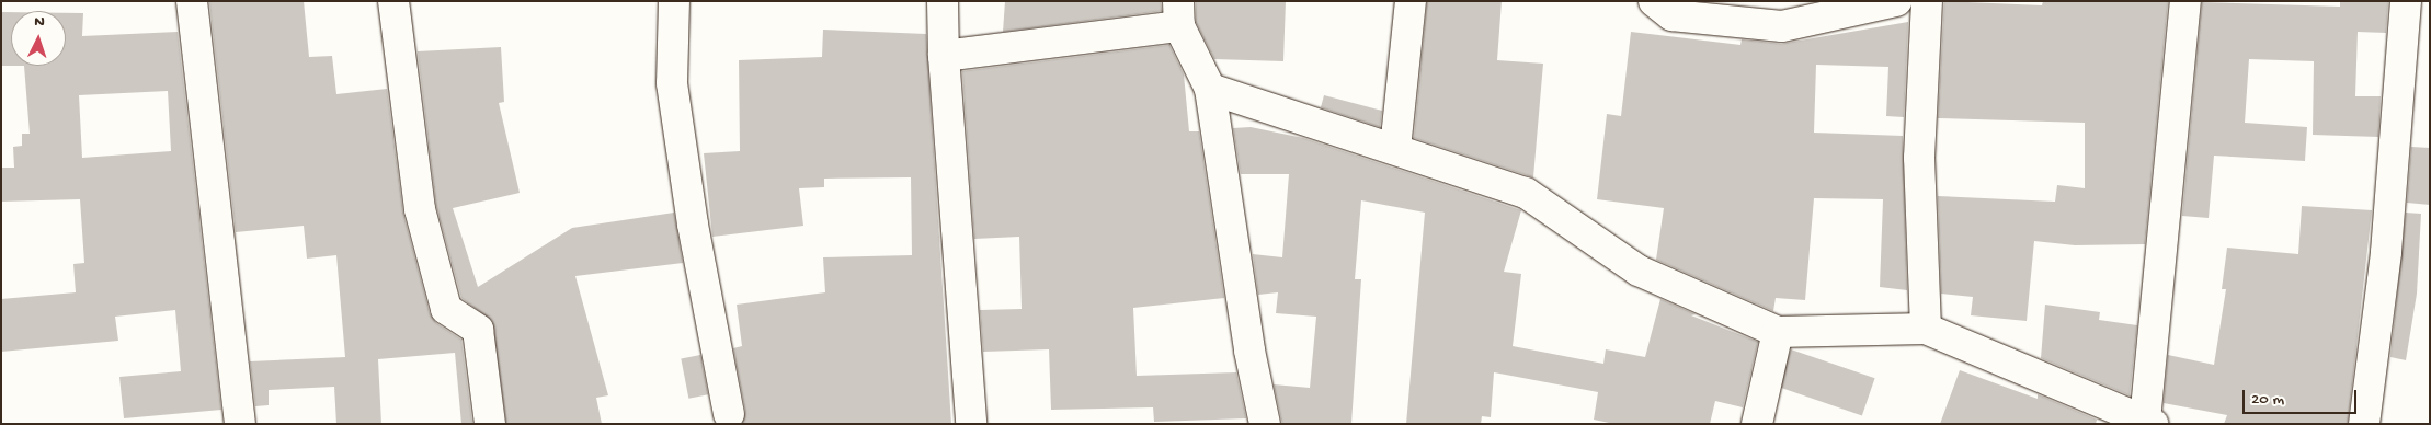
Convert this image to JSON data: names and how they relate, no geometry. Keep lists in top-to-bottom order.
{
  "scale_bar": "20 m",
  "north": "top"
}
